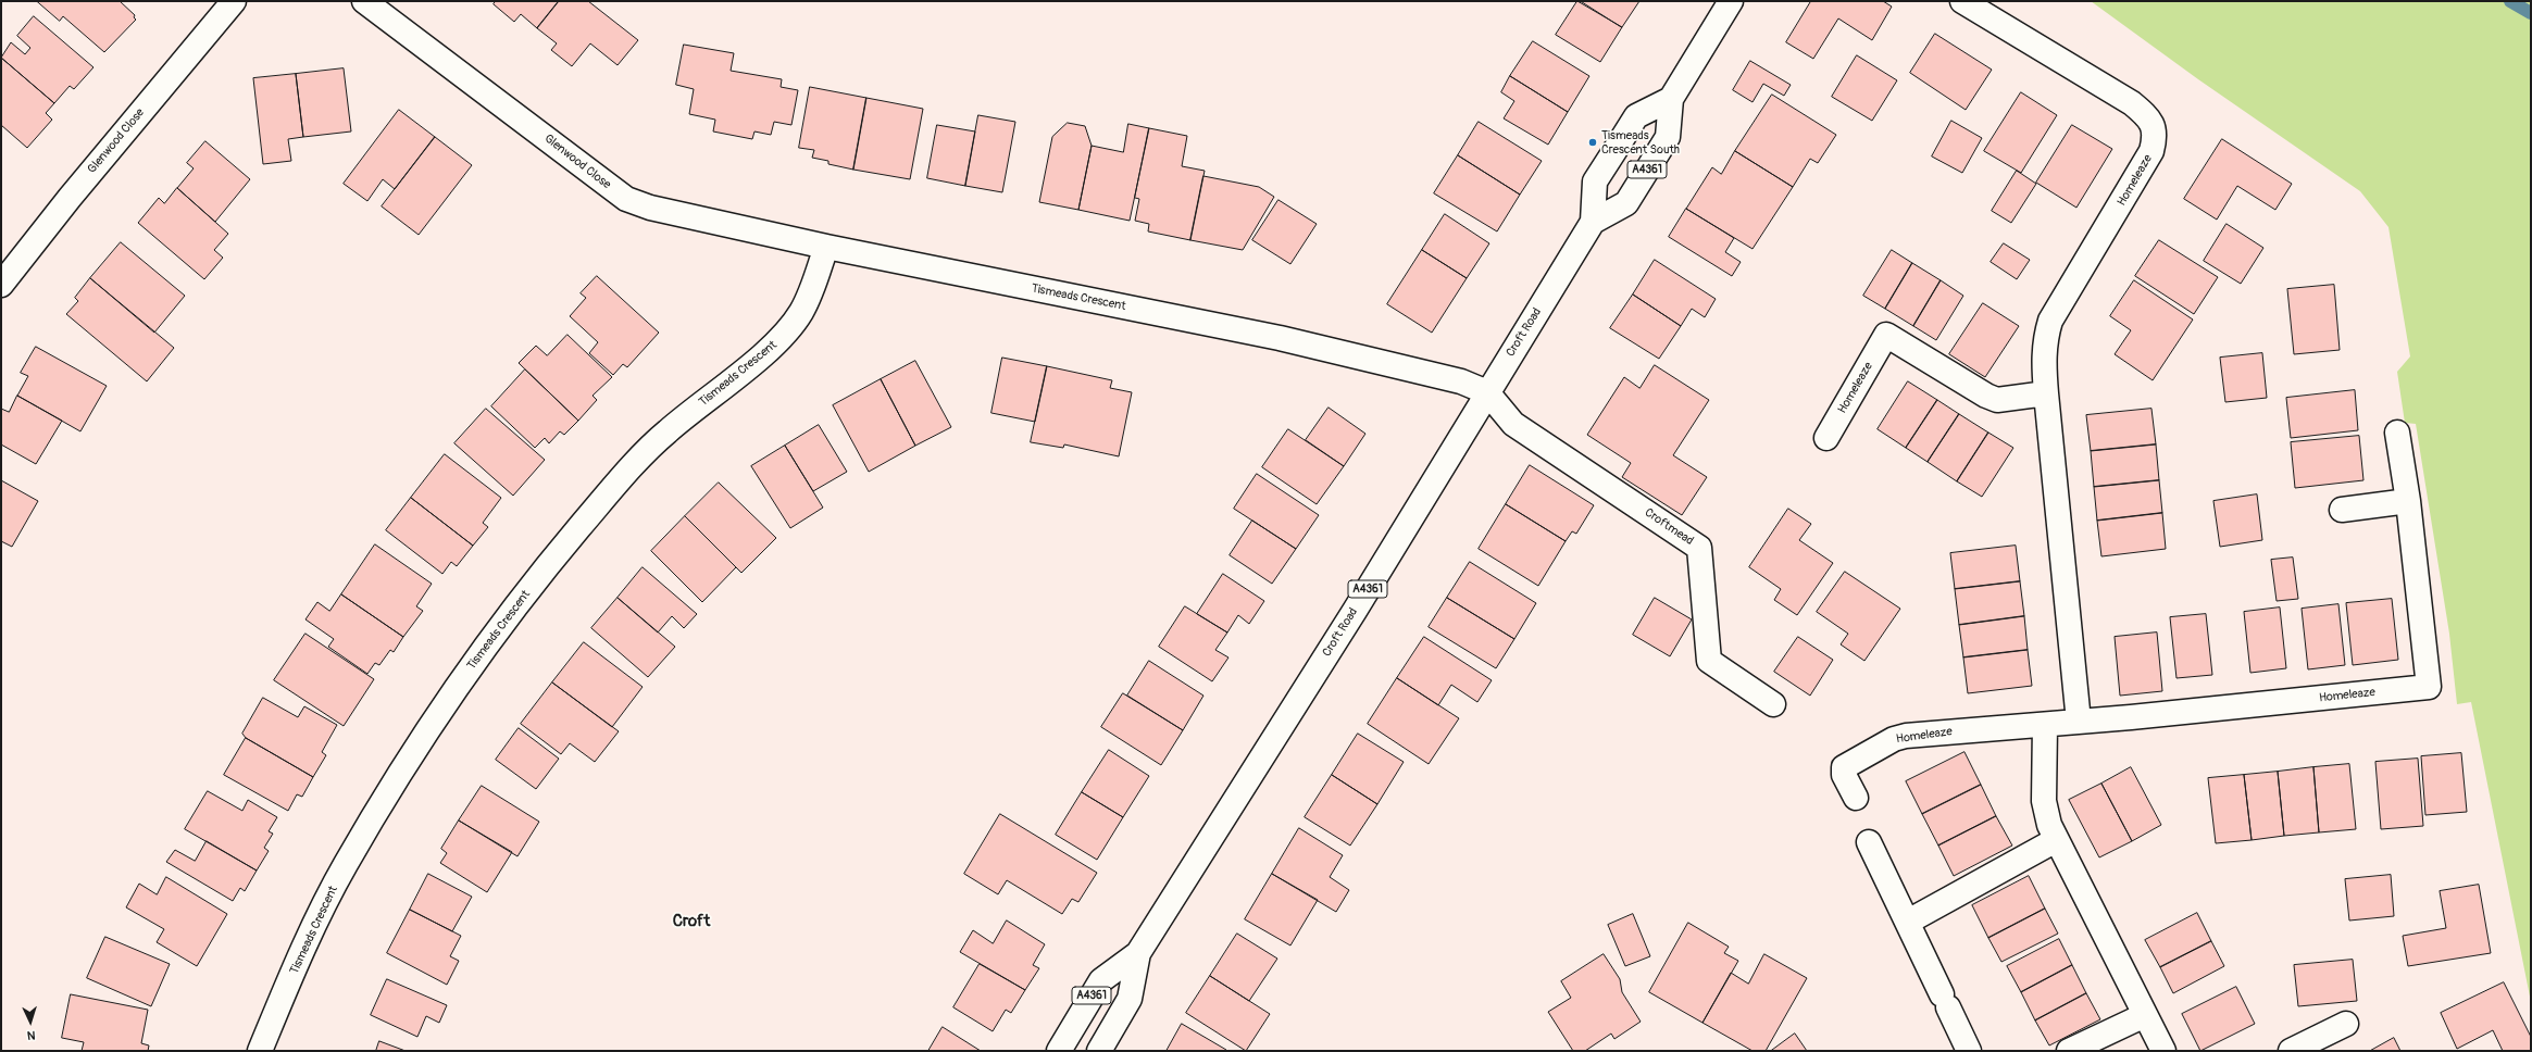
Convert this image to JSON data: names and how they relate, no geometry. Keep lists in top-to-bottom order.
{
  "streets": {
    "street": [
      "Glenwood Close",
      "A4361",
      "Homeleaze",
      "Tismeads Crescent",
      "Croft Road",
      "Croftmead"
    ]
  },
  "crossings": [
    ["Glenwood Close", "Tismeads Crescent"],
    ["Tismeads Crescent", "Croft Road"],
    ["Tismeads Crescent", "Croftmead"],
    ["Croft Road", "Croftmead"]
  ],
  "districts": ["Croft"],
  "places": ["Tismeads Crescent South"],
  "north": "bottom"
}
